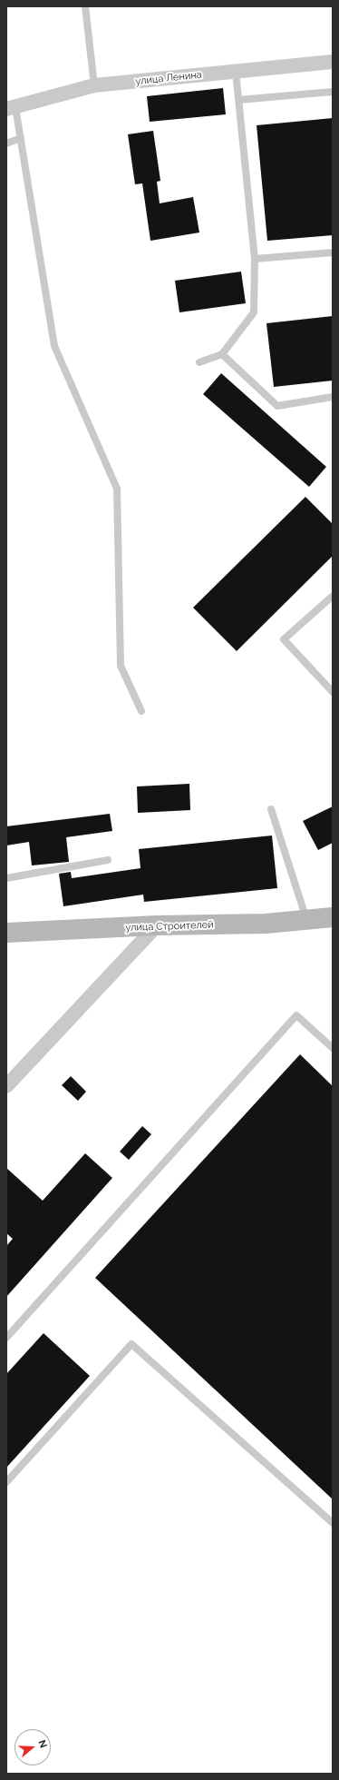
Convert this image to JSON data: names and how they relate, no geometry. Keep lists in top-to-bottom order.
{
  "streets": {
    "street": ["улица Ленина", "улица Строителей"]
  },
  "north": "right"
}
